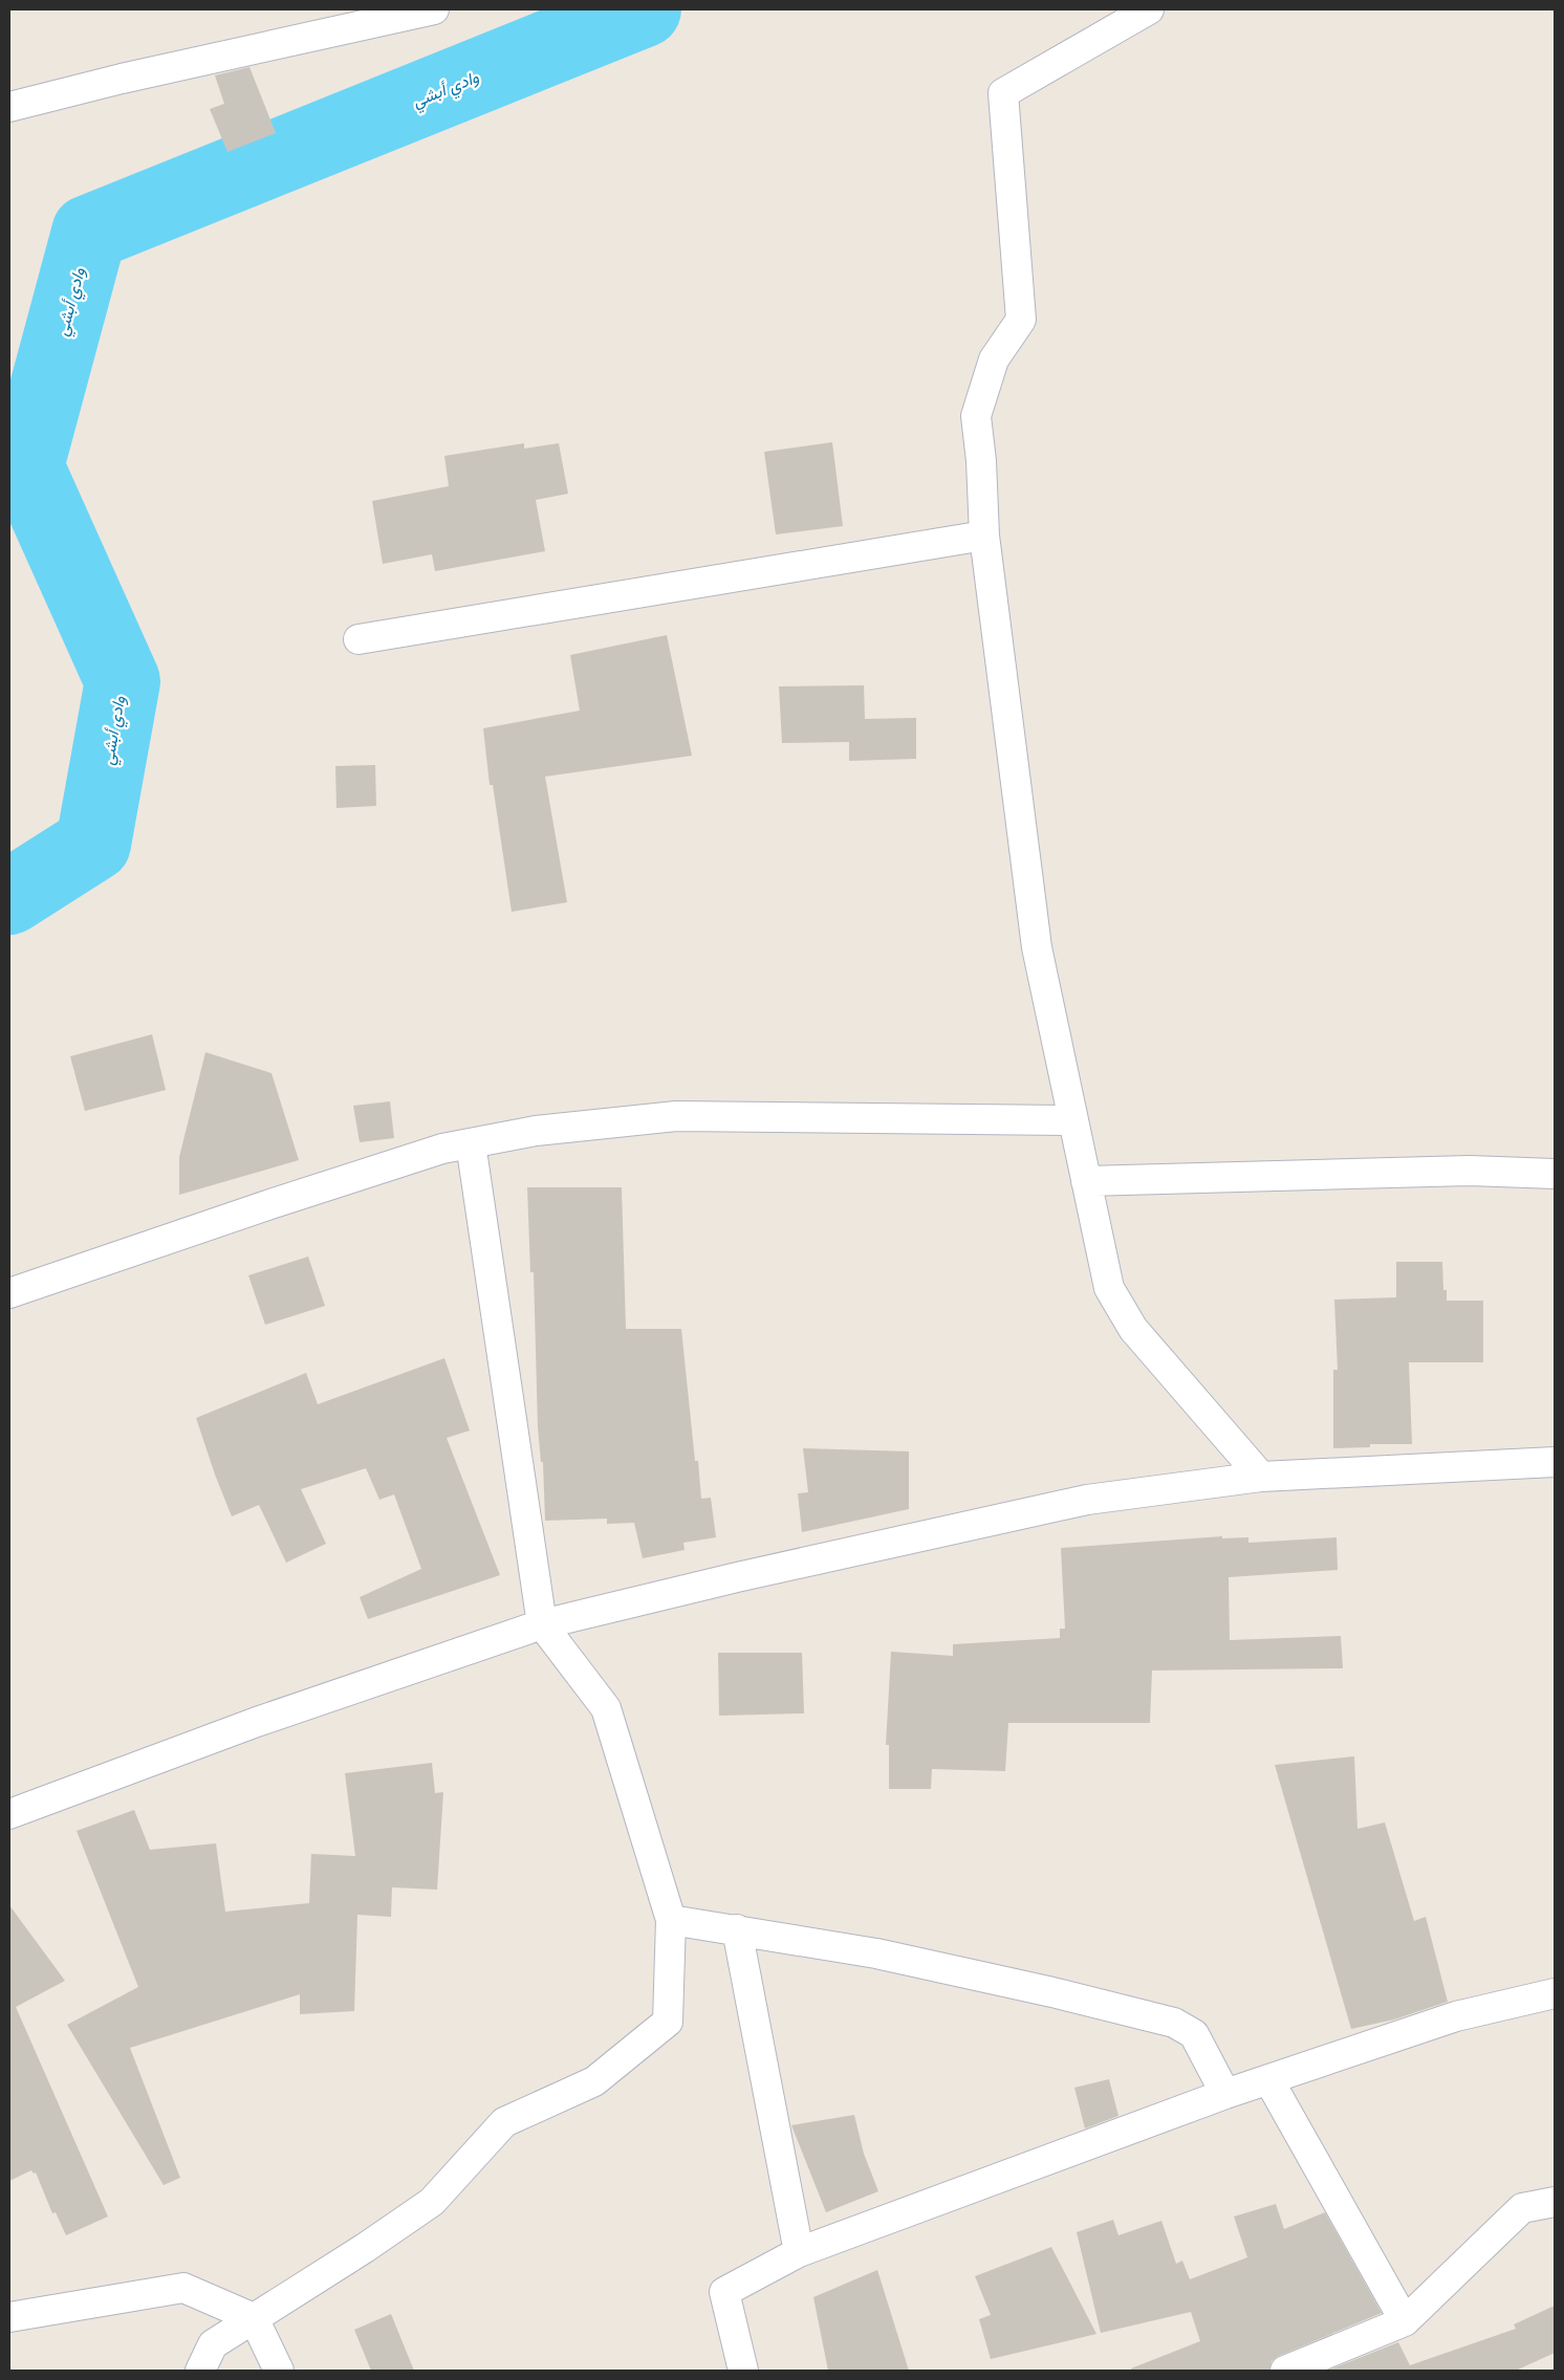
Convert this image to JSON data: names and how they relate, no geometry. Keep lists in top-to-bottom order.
{
  "water": ["وادي أبشي"]
}
